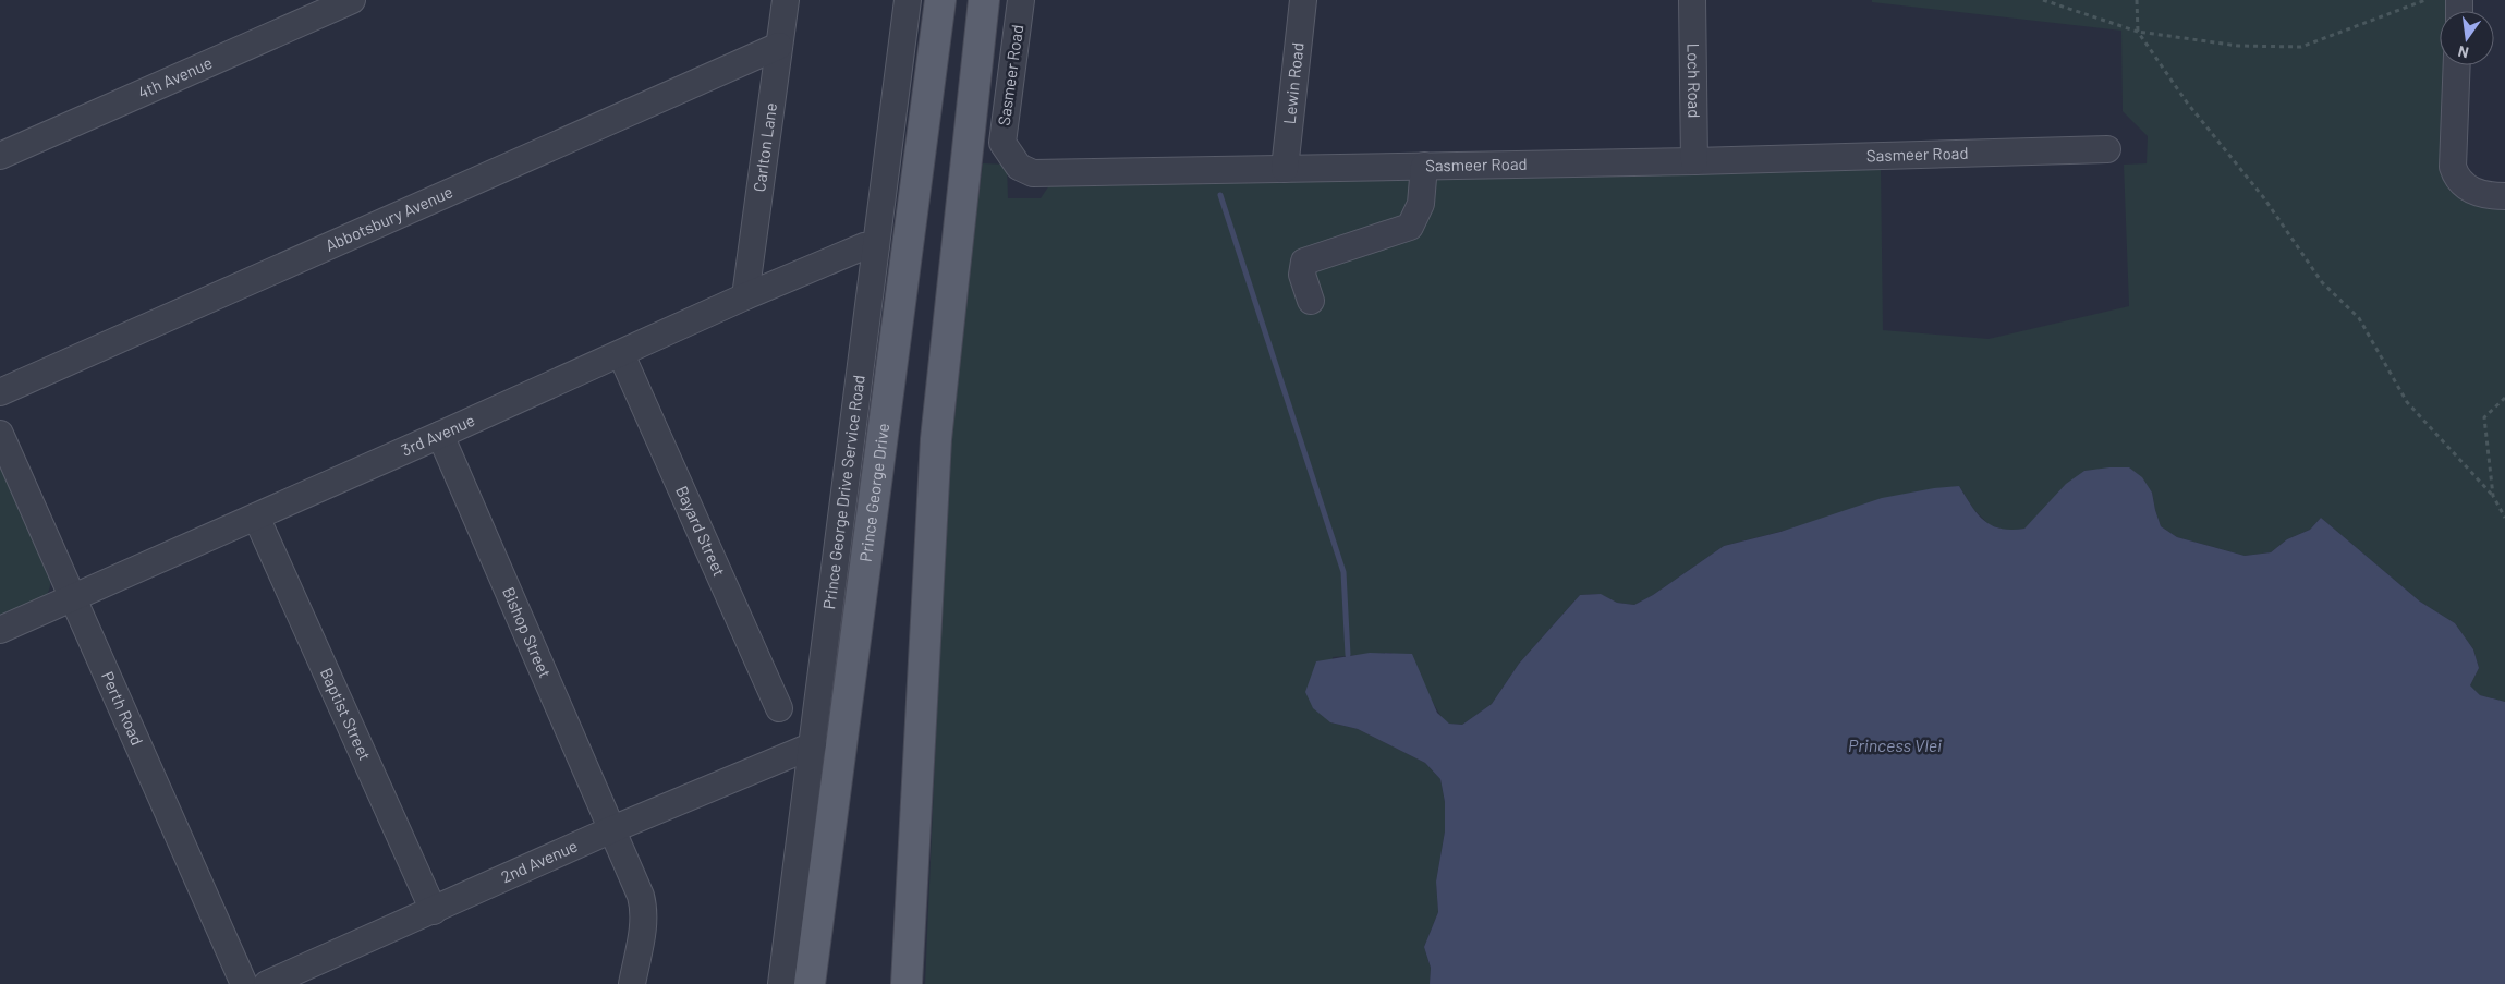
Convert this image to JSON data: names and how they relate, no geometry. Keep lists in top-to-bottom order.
{
  "streets": {
    "main road": ["Prince George Drive"],
    "street": [
      "Sasmeer Road",
      "4th Avenue",
      "Loch Road",
      "Lewin Road",
      "Carlton Lane",
      "Abbotsbury Avenue",
      "3rd Avenue",
      "Prince George Drive Service Road",
      "Bayard Street",
      "Bishop Street",
      "Perth Road",
      "Baptist Street",
      "2nd Avenue"
    ]
  },
  "crossings": [
    ["Sasmeer Road", "Loch Road"],
    ["Sasmeer Road", "Lewin Road"],
    ["Carlton Lane", "Abbotsbury Avenue"],
    ["Carlton Lane", "3rd Avenue"],
    ["3rd Avenue", "Prince George Drive Service Road"],
    ["3rd Avenue", "Bayard Street"],
    ["3rd Avenue", "Bishop Street"],
    ["3rd Avenue", "Perth Road"],
    ["3rd Avenue", "Baptist Street"],
    ["Prince George Drive Service Road", "2nd Avenue"],
    ["Bishop Street", "2nd Avenue"],
    ["Baptist Street", "2nd Avenue"]
  ],
  "water": ["Princess Vlei"],
  "north": "bottom"
}
